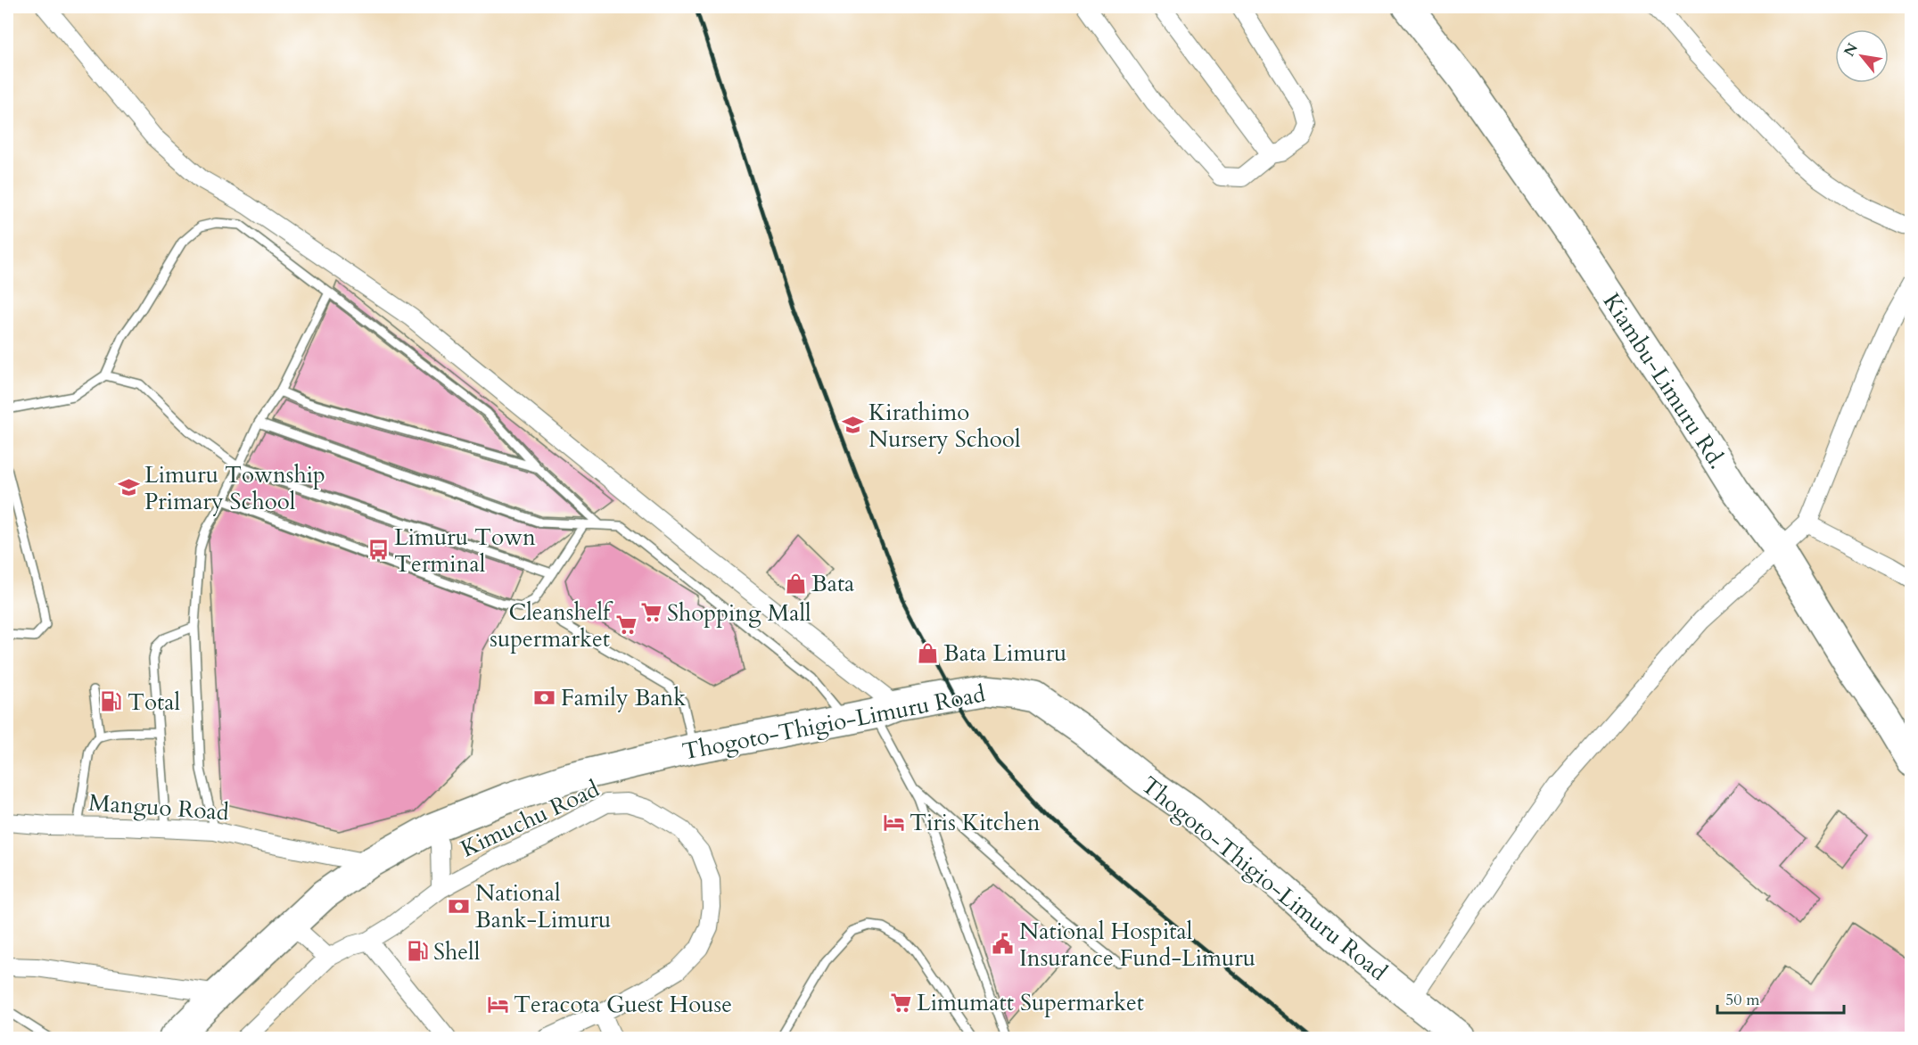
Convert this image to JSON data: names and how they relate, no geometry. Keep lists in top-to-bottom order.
{
  "streets": {
    "highway": ["Kiambu-Limuru Rd.", "Thogoto-Thigio-Limuru Road"],
    "street": ["Manguo Road", "Kimuchu Road"]
  },
  "crossings": [
    ["Thogoto-Thigio-Limuru Road", "Manguo Road"],
    ["Thogoto-Thigio-Limuru Road", "Kimuchu Road"]
  ],
  "places": {
    "school or university": ["Kirathimo Nursery School", "Limuru Township Primary School"],
    "bus stop": ["Limuru Town Terminal"],
    "shop": ["Bata", "Bata Limuru"],
    "supermarket": ["Shopping Mall", "Cleanshelf supermarket", "Limumatt Supermarket"],
    "bank": ["Family Bank", "National Bank-Limuru"],
    "fuel station": ["Total", "Shell"],
    "hotel": ["Tiris Kitchen", "Teracota Guest House"],
    "public building": ["National Hospital Insurance Fund-Limuru"]
  },
  "scale_bar": "50 m",
  "north": "top left"
}
